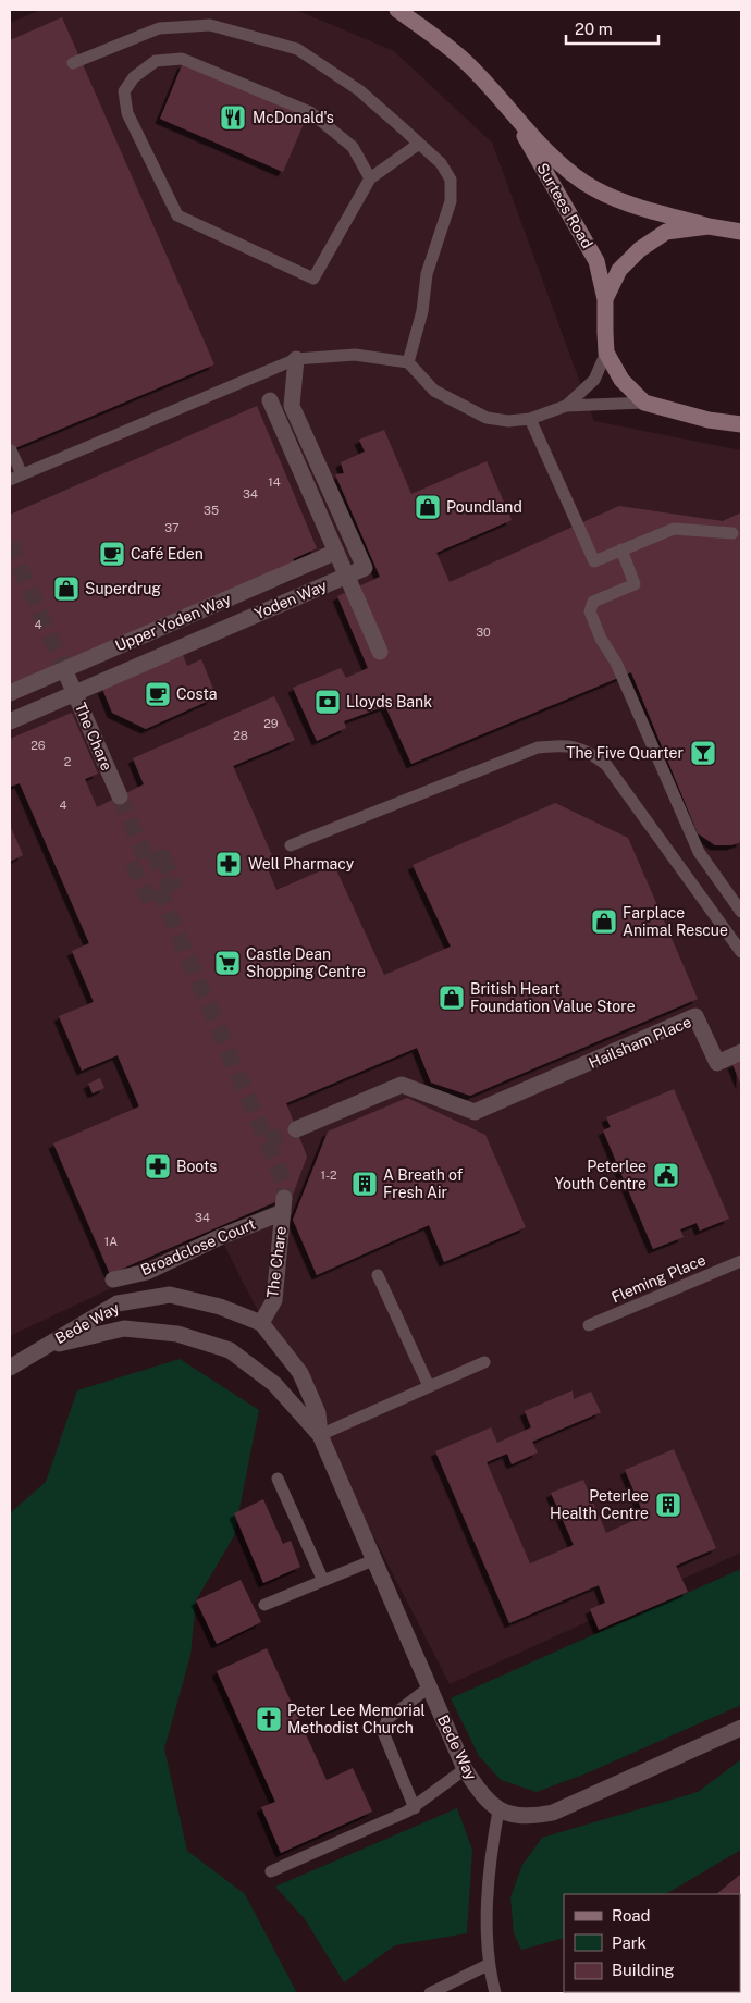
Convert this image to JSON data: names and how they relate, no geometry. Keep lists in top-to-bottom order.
{
  "streets": {
    "main road": ["Surtees Road"],
    "street": [
      "Yoden Way",
      "Upper Yoden Way",
      "The Chare",
      "Hailsham Place",
      "Broadclose Court",
      "Bede Way"
    ],
    "lane": ["Fleming Place"]
  },
  "crossings": [
    ["Yoden Way", "The Chare"],
    ["The Chare", "Broadclose Court"],
    ["The Chare", "Bede Way"]
  ],
  "places": {
    "restaurant": ["McDonald's"],
    "shop": [
      "Poundland",
      "Superdrug",
      "Farplace Animal Rescue",
      "British Heart Foundation Value Store"
    ],
    "cafe": ["Café Eden", "Costa"],
    "bank": ["Lloyds Bank"],
    "bar": ["The Five Quarter"],
    "pharmacy": ["Well Pharmacy", "Boots"],
    "supermarket": ["Castle Dean Shopping Centre"],
    "public building": ["Peterlee Youth Centre"],
    "building": ["A Breath of Fresh Air", "Peterlee Health Centre"],
    "church": ["Peter Lee Memorial Methodist Church"]
  },
  "house_numbers": [
    "14",
    "34",
    "35",
    "37",
    "4",
    "30",
    "29",
    "28",
    "26",
    "2",
    "4",
    "1-2",
    "34",
    "1A"
  ],
  "legend": ["Road", "Park", "Building"],
  "scale_bar": "20 m"
}
